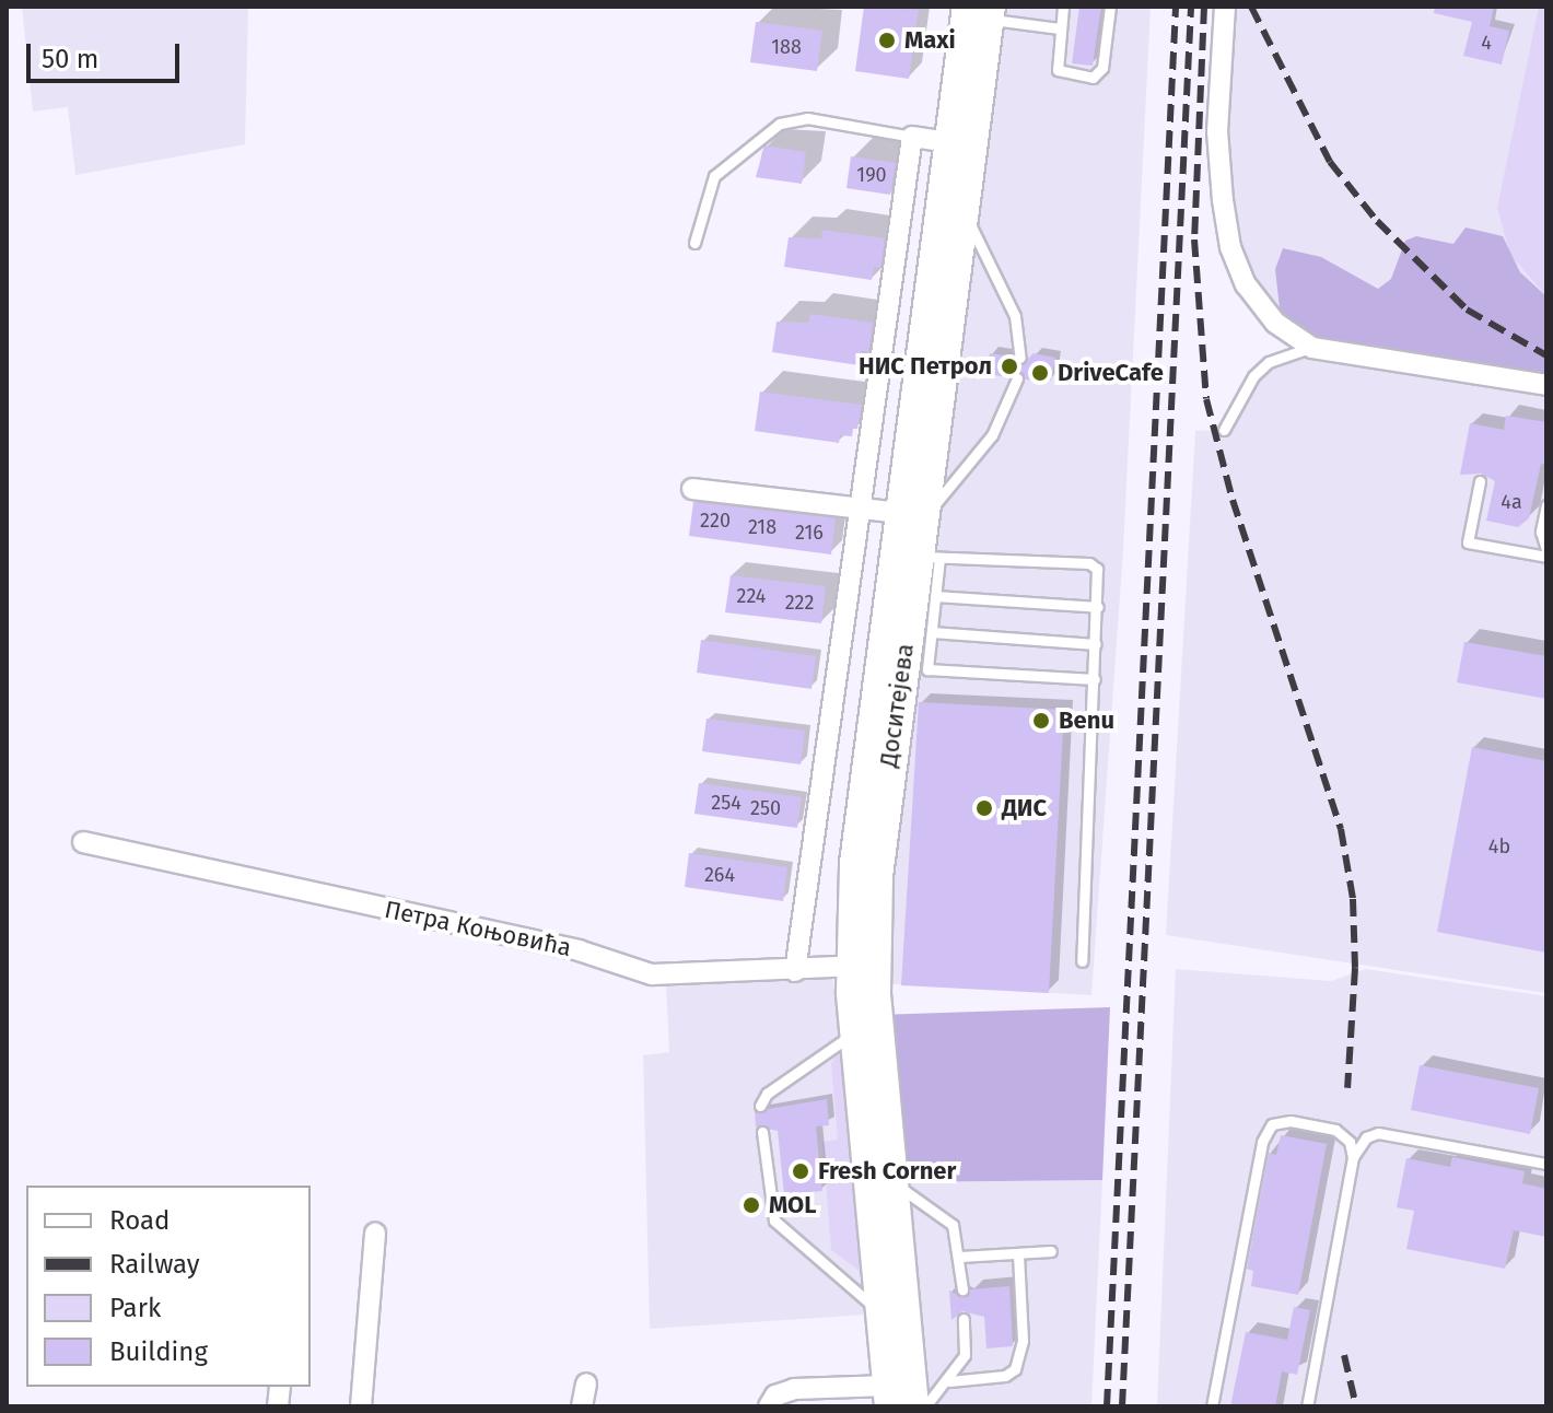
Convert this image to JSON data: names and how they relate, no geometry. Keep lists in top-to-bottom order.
{
  "streets": {
    "main road": ["Доситејева"],
    "street": ["Петра Коњовића"]
  },
  "crossings": [
    ["Доситејева", "Петра Коњовића"]
  ],
  "places": [
    "Maxi",
    "НИС Петрол",
    "DriveCafe",
    "Benu",
    "ДИС",
    "Fresh Corner",
    "MOL"
  ],
  "house_numbers": [
    "4",
    "188",
    "190",
    "4a",
    "220",
    "218",
    "216",
    "224",
    "222",
    "254",
    "250",
    "4b",
    "264"
  ],
  "legend": [
    "Road",
    "Railway",
    "Park",
    "Building"
  ],
  "scale_bar": "50 m"
}
